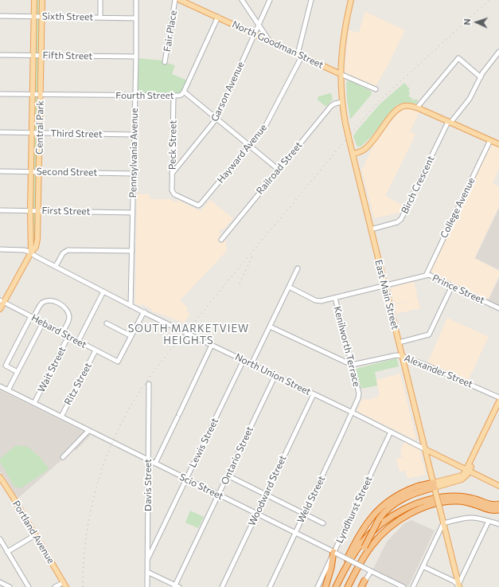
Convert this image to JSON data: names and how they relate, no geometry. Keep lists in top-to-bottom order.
{
  "streets": {
    "main road": [
      "North Goodman Street",
      "Central Park",
      "East Main Street",
      "North Union Street",
      "Portland Avenue"
    ],
    "street": [
      "Sixth Street",
      "Fair Place",
      "Fifth Street",
      "Garson Avenue",
      "Fourth Street",
      "Third Street",
      "Peck Street",
      "Pennsylvania Avenue",
      "Hayward Avenue",
      "Railroad Street",
      "Second Street",
      "Birch Crescent",
      "College Avenue",
      "First Street",
      "Prince Street",
      "Hebard Street",
      "Kenilworth Terrace",
      "Wait Street",
      "Alexander Street",
      "Ritz Street",
      "Lewis Street",
      "Ontario Street",
      "Davis Street",
      "Scio Street",
      "Woodward Street",
      "Weld Street",
      "Lyndhurst Street"
    ]
  },
  "crossings": [
    ["Sixth Street", "Central Park"],
    ["Sixth Street", "Pennsylvania Avenue"],
    ["North Goodman Street", "Garson Avenue"],
    ["North Goodman Street", "Hayward Avenue"],
    ["North Goodman Street", "East Main Street"],
    ["Fifth Street", "Central Park"],
    ["Fifth Street", "Pennsylvania Avenue"],
    ["Garson Avenue", "Fourth Street"],
    ["Garson Avenue", "Peck Street"],
    ["Fourth Street", "Central Park"],
    ["Fourth Street", "Peck Street"],
    ["Fourth Street", "Pennsylvania Avenue"],
    ["Fourth Street", "Hayward Avenue"],
    ["Fourth Street", "Railroad Street"],
    ["Central Park", "Third Street"],
    ["Central Park", "Second Street"],
    ["Central Park", "First Street"],
    ["Central Park", "Hebard Street"],
    ["Central Park", "North Union Street"],
    ["Third Street", "Pennsylvania Avenue"],
    ["Peck Street", "Hayward Avenue"],
    ["Pennsylvania Avenue", "Second Street"],
    ["Pennsylvania Avenue", "First Street"],
    ["Pennsylvania Avenue", "North Union Street"],
    ["Railroad Street", "East Main Street"],
    ["Birch Crescent", "East Main Street"],
    ["College Avenue", "Prince Street"],
    ["Prince Street", "East Main Street"],
    ["Prince Street", "Kenilworth Terrace"],
    ["East Main Street", "Alexander Street"],
    ["East Main Street", "North Union Street"],
    ["Hebard Street", "Wait Street"],
    ["Hebard Street", "Ritz Street"],
    ["Kenilworth Terrace", "Alexander Street"],
    ["Kenilworth Terrace", "North Union Street"],
    ["Kenilworth Terrace", "Weld Street"],
    ["Wait Street", "Scio Street"],
    ["North Union Street", "Lewis Street"],
    ["North Union Street", "Ontario Street"],
    ["North Union Street", "Woodward Street"],
    ["North Union Street", "Weld Street"],
    ["North Union Street", "Lyndhurst Street"],
    ["Ritz Street", "Scio Street"],
    ["Lewis Street", "Davis Street"],
    ["Lewis Street", "Scio Street"],
    ["Ontario Street", "Scio Street"],
    ["Davis Street", "Scio Street"],
    ["Scio Street", "Woodward Street"],
    ["Scio Street", "Weld Street"],
    ["Scio Street", "Lyndhurst Street"]
  ],
  "districts": ["SOUTH MARKETVIEW HEIGHTS"],
  "north": "left"
}
